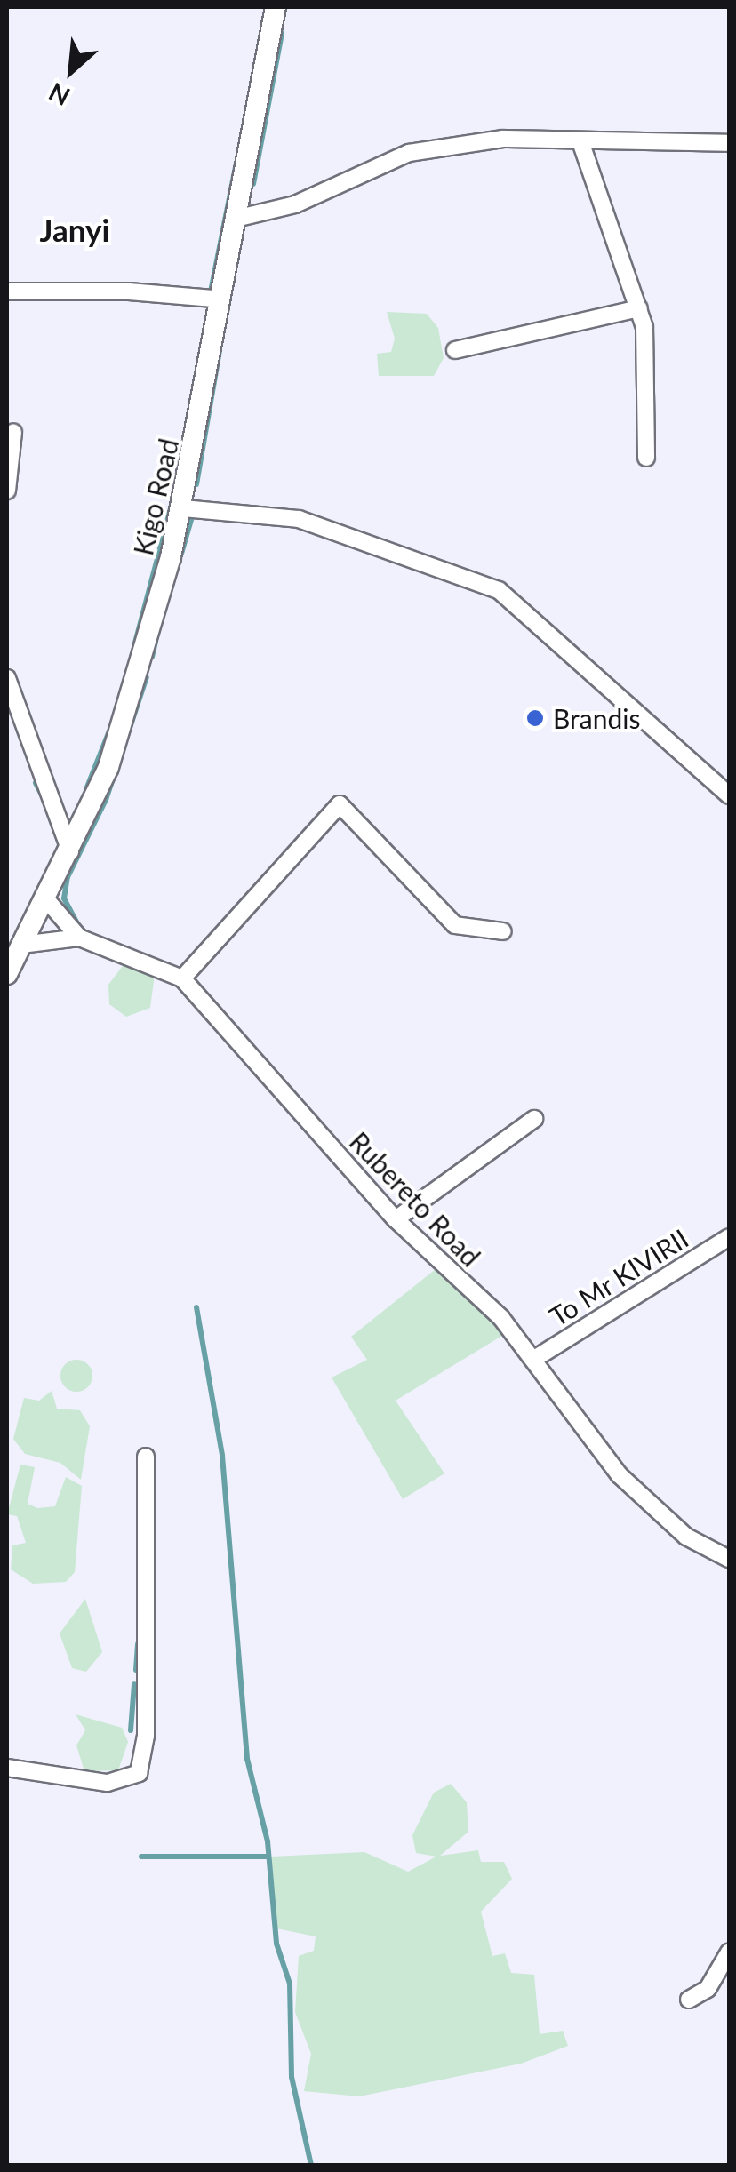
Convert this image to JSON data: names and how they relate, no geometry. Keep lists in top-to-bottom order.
{
  "streets": {
    "street": ["Kigo Road", "Rubereto Road", "To Mr KIVIRII"]
  },
  "crossings": [
    ["Kigo Road", "Rubereto Road"],
    ["Rubereto Road", "To Mr KIVIRII"]
  ],
  "districts": ["Janyi"],
  "places": ["Brandis"],
  "north": "bottom left"
}
